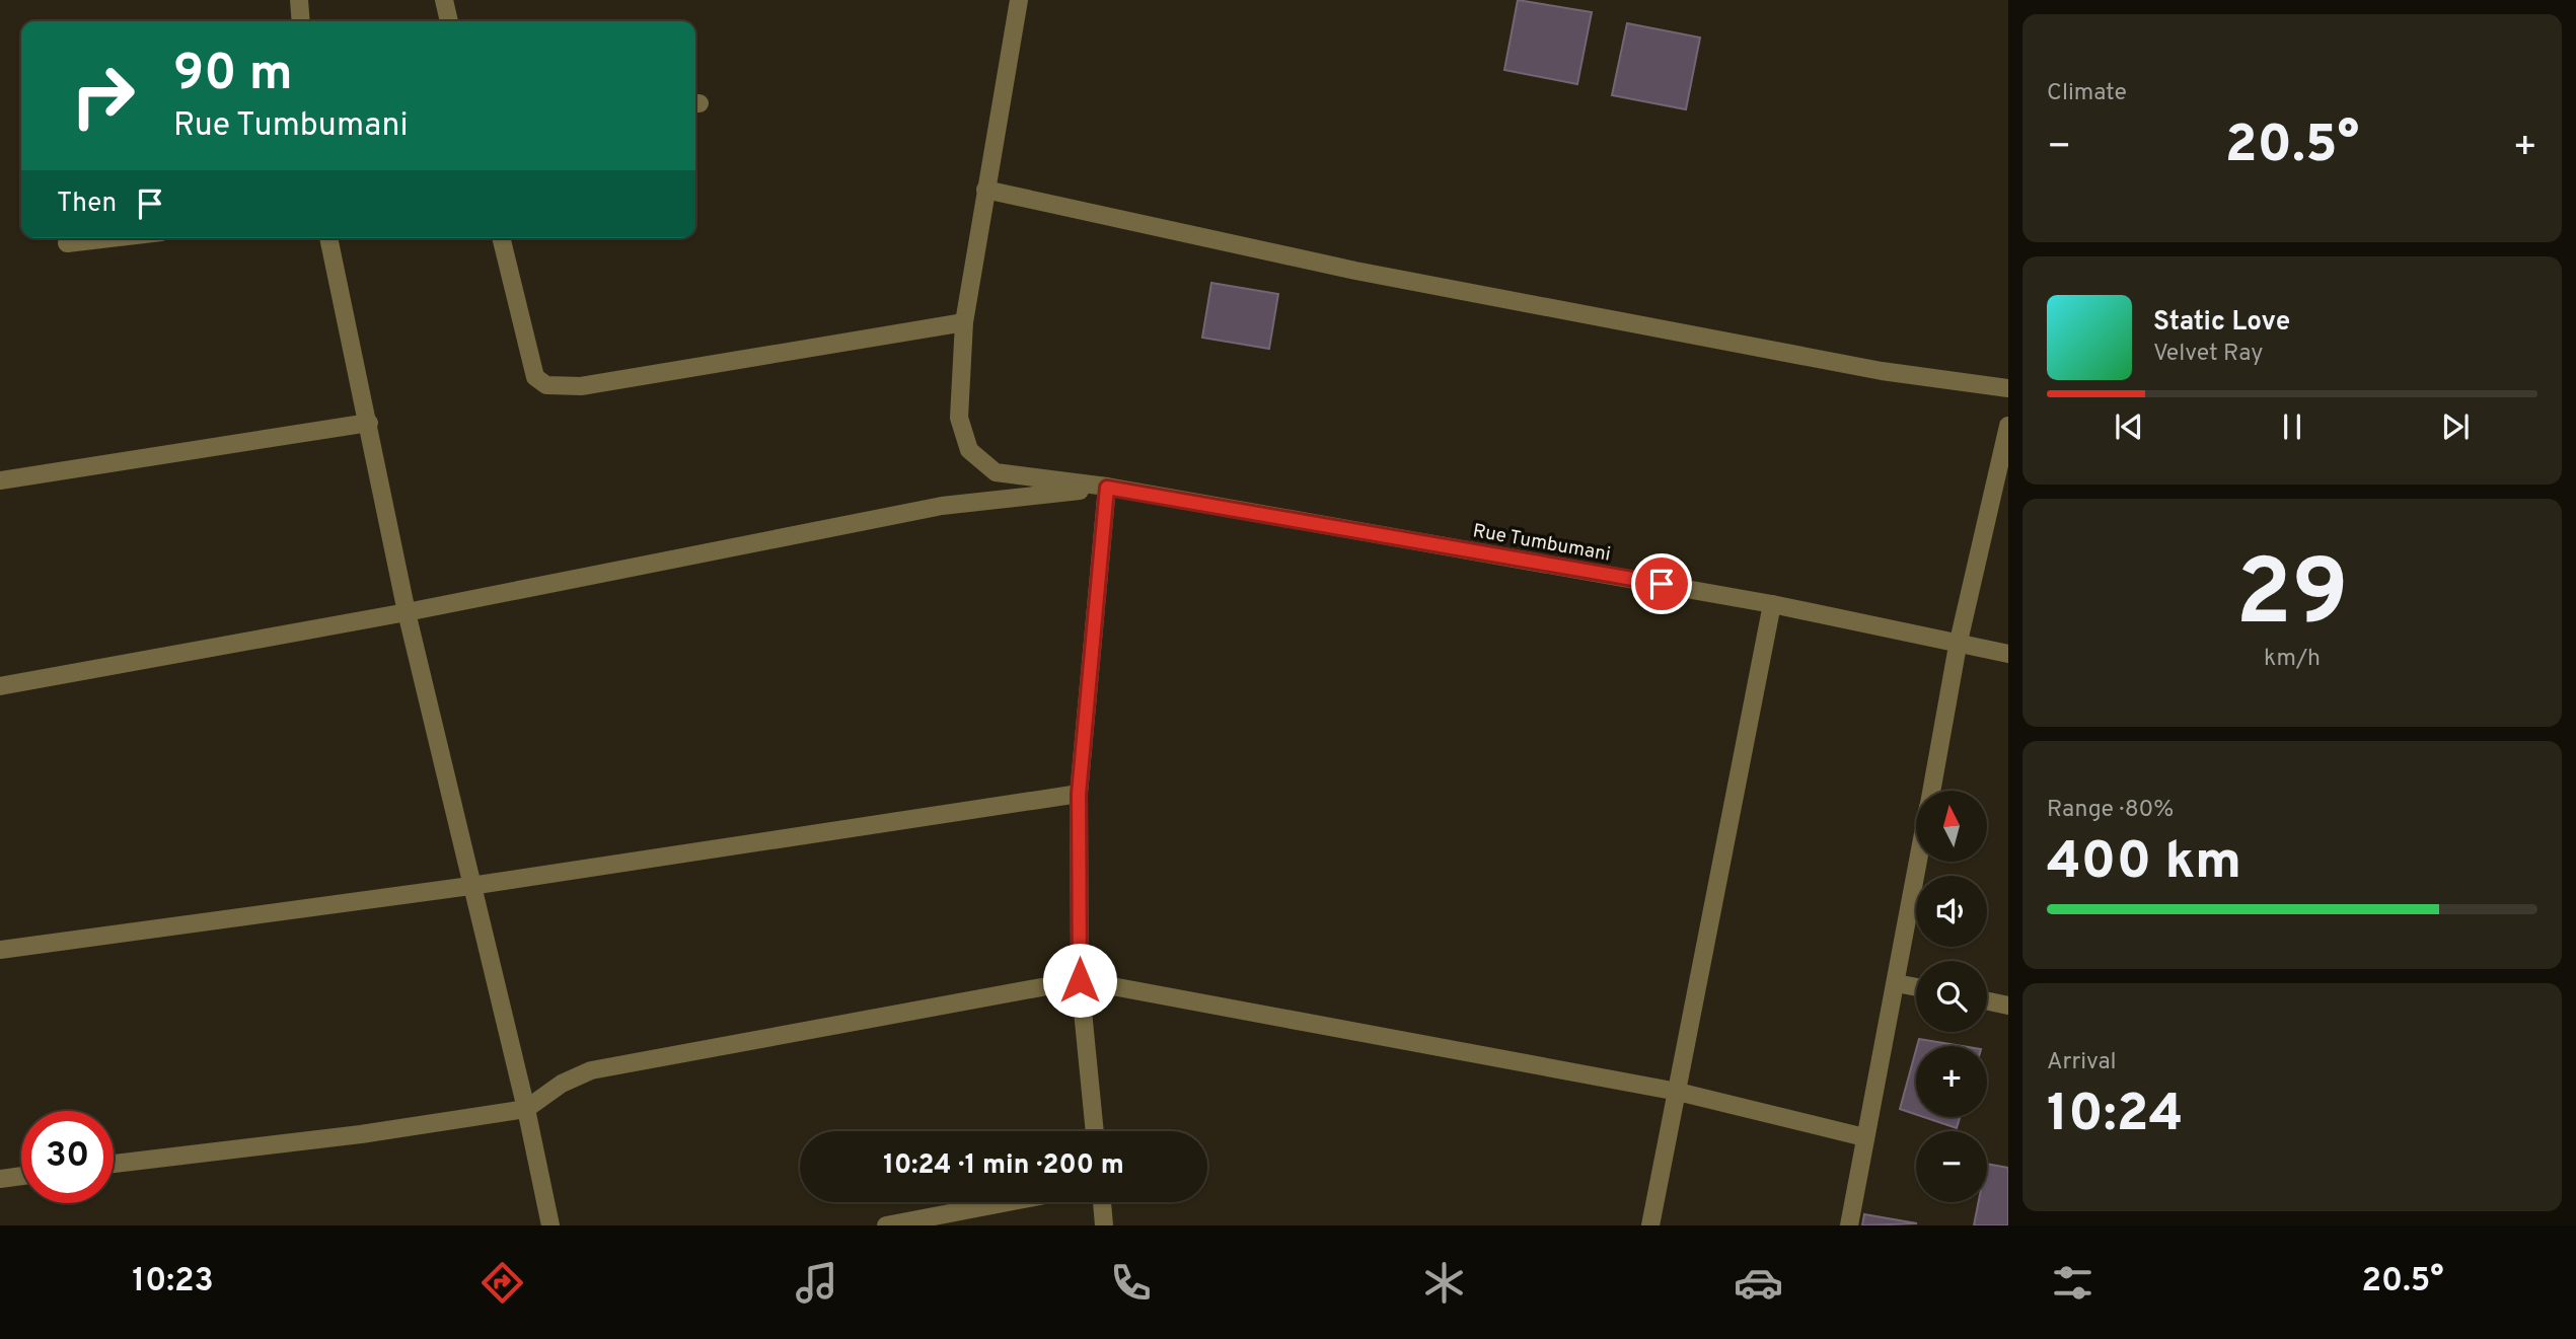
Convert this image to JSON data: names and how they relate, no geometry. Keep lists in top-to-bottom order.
{
  "streets": {
    "street": ["Rue Tumbumani"]
  },
  "north": "top",
  "page": {
    "tile": [
      "Climate",
      ["29", "km/h"],
      ["Range · 80%", "400 km"],
      ["Arrival", "10:24"]
    ],
    "turn": ["90 m", "Rue Tumbumani"],
    "heat": ["−", "20.5°", "+"],
    "then": "Then",
    "song": ["Static Love", "Velvet Ray"],
    "map_buttons": ["+", "−"],
    "limit": "30",
    "trip": "10:24 · 1 min · 200 m",
    "tabs": ["10:23", "20.5°"]
  }
}
